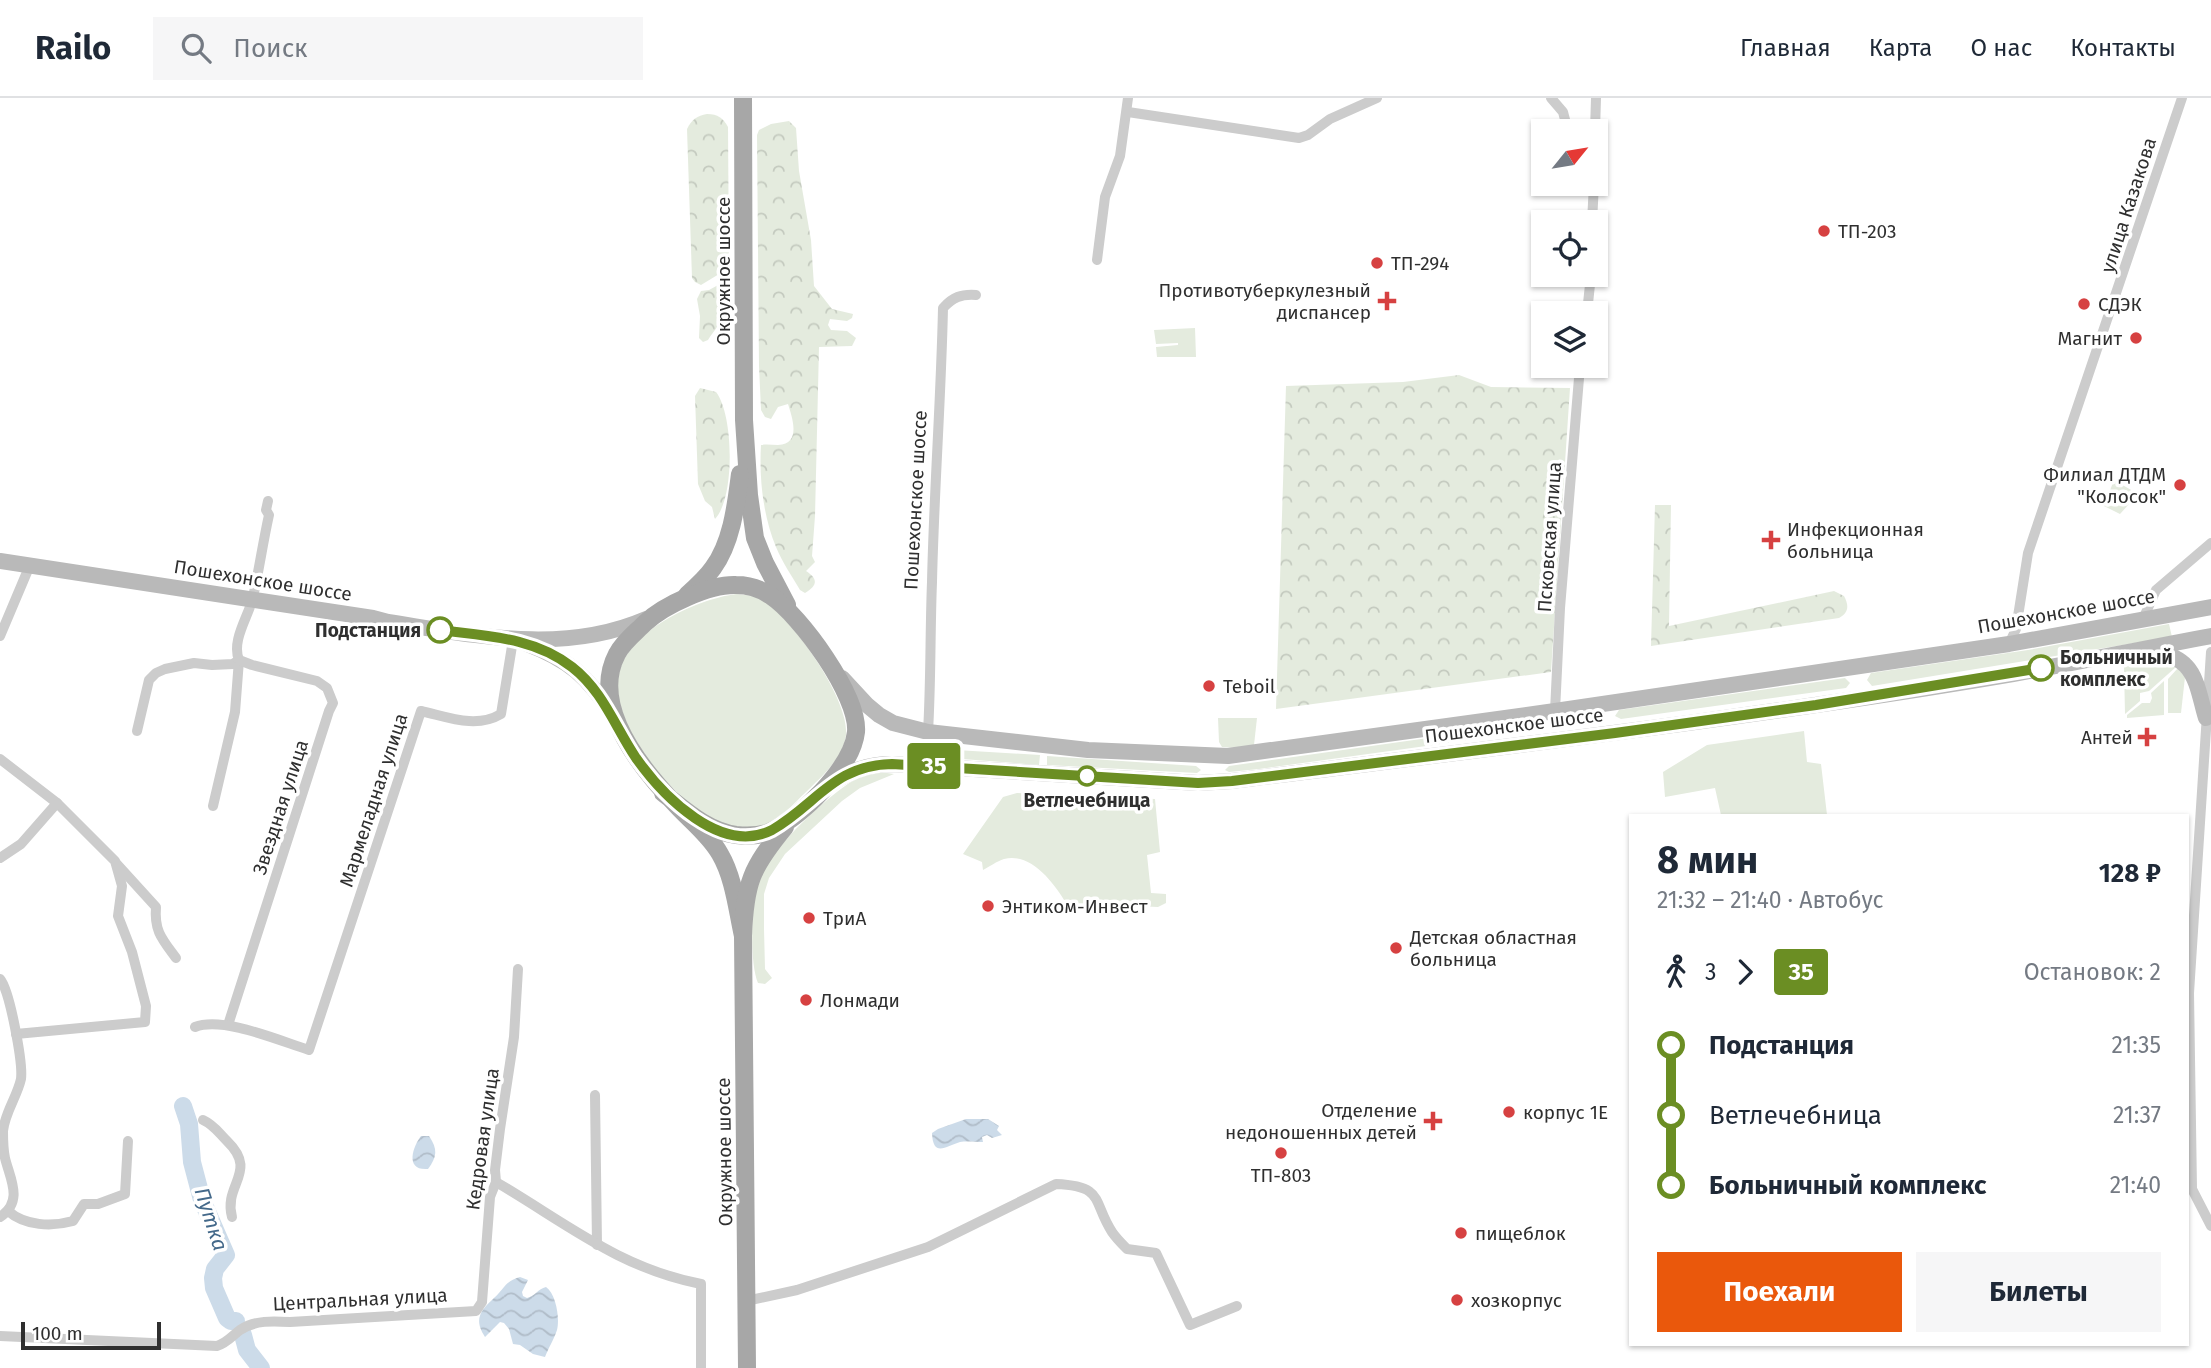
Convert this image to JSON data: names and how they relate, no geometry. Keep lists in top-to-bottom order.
{
  "streets": {
    "main road": ["Окружное шоссе", "Пошехонское шоссе"],
    "street": [
      "улица Казакова",
      "Псковская улица",
      "Мармеладная улица",
      "Звездная улица",
      "Кедровая улица",
      "Центральная улица"
    ]
  },
  "crossings": [
    ["улица Казакова", "Пошехонское шоссе"],
    ["Окружное шоссе", "Пошехонское шоссе"],
    ["Пошехонское шоссе", "Псковская улица"],
    ["Пошехонское шоссе", "Мармеладная улица"],
    ["Мармеладная улица", "Звездная улица"],
    ["Кедровая улица", "Центральная улица"]
  ],
  "water": ["Путка"],
  "places": {
    "other": [
      "ТП-203",
      "ТП-294",
      "СДЭК",
      "Магнит",
      "Филиал ДТДМ \"Колосок\"",
      "Подстанция",
      "Больничный комплекс",
      "Teboil",
      "Ветлечебница",
      "Энтиком-Инвест",
      "ТриА",
      "Детская областная больница",
      "Лонмади",
      "корпус 1Е",
      "ТП-803",
      "пищеблок",
      "хозкорпус"
    ],
    "health": [
      "Противотуберкулезный диспансер",
      "Инфекционная больница",
      "Антей",
      "Отделение недоношенных детей"
    ]
  },
  "lines": ["bus line 35"],
  "scale_bar": "100 m",
  "north": "top right",
  "page": {
    "header": "Railo",
    "search": "Поиск",
    "nav": [
      "Главная",
      "Карта",
      "О нас",
      "Контакты"
    ],
    "on_map": "35",
    "heading": ["8 мин", "21:32 – 21:40 · Автобус", "128 ₽"],
    "legs": ["3", "35", "Остановок: 2"],
    "list": [
      {
        "name": "Подстанция",
        "value": "21:35"
      },
      {
        "name": "Ветлечебница",
        "value": "21:37"
      },
      {
        "name": "Больничный комплекс",
        "value": "21:40"
      }
    ],
    "buttons": ["Поехали", "Билеты"],
    "scale": "100 m"
  }
}
